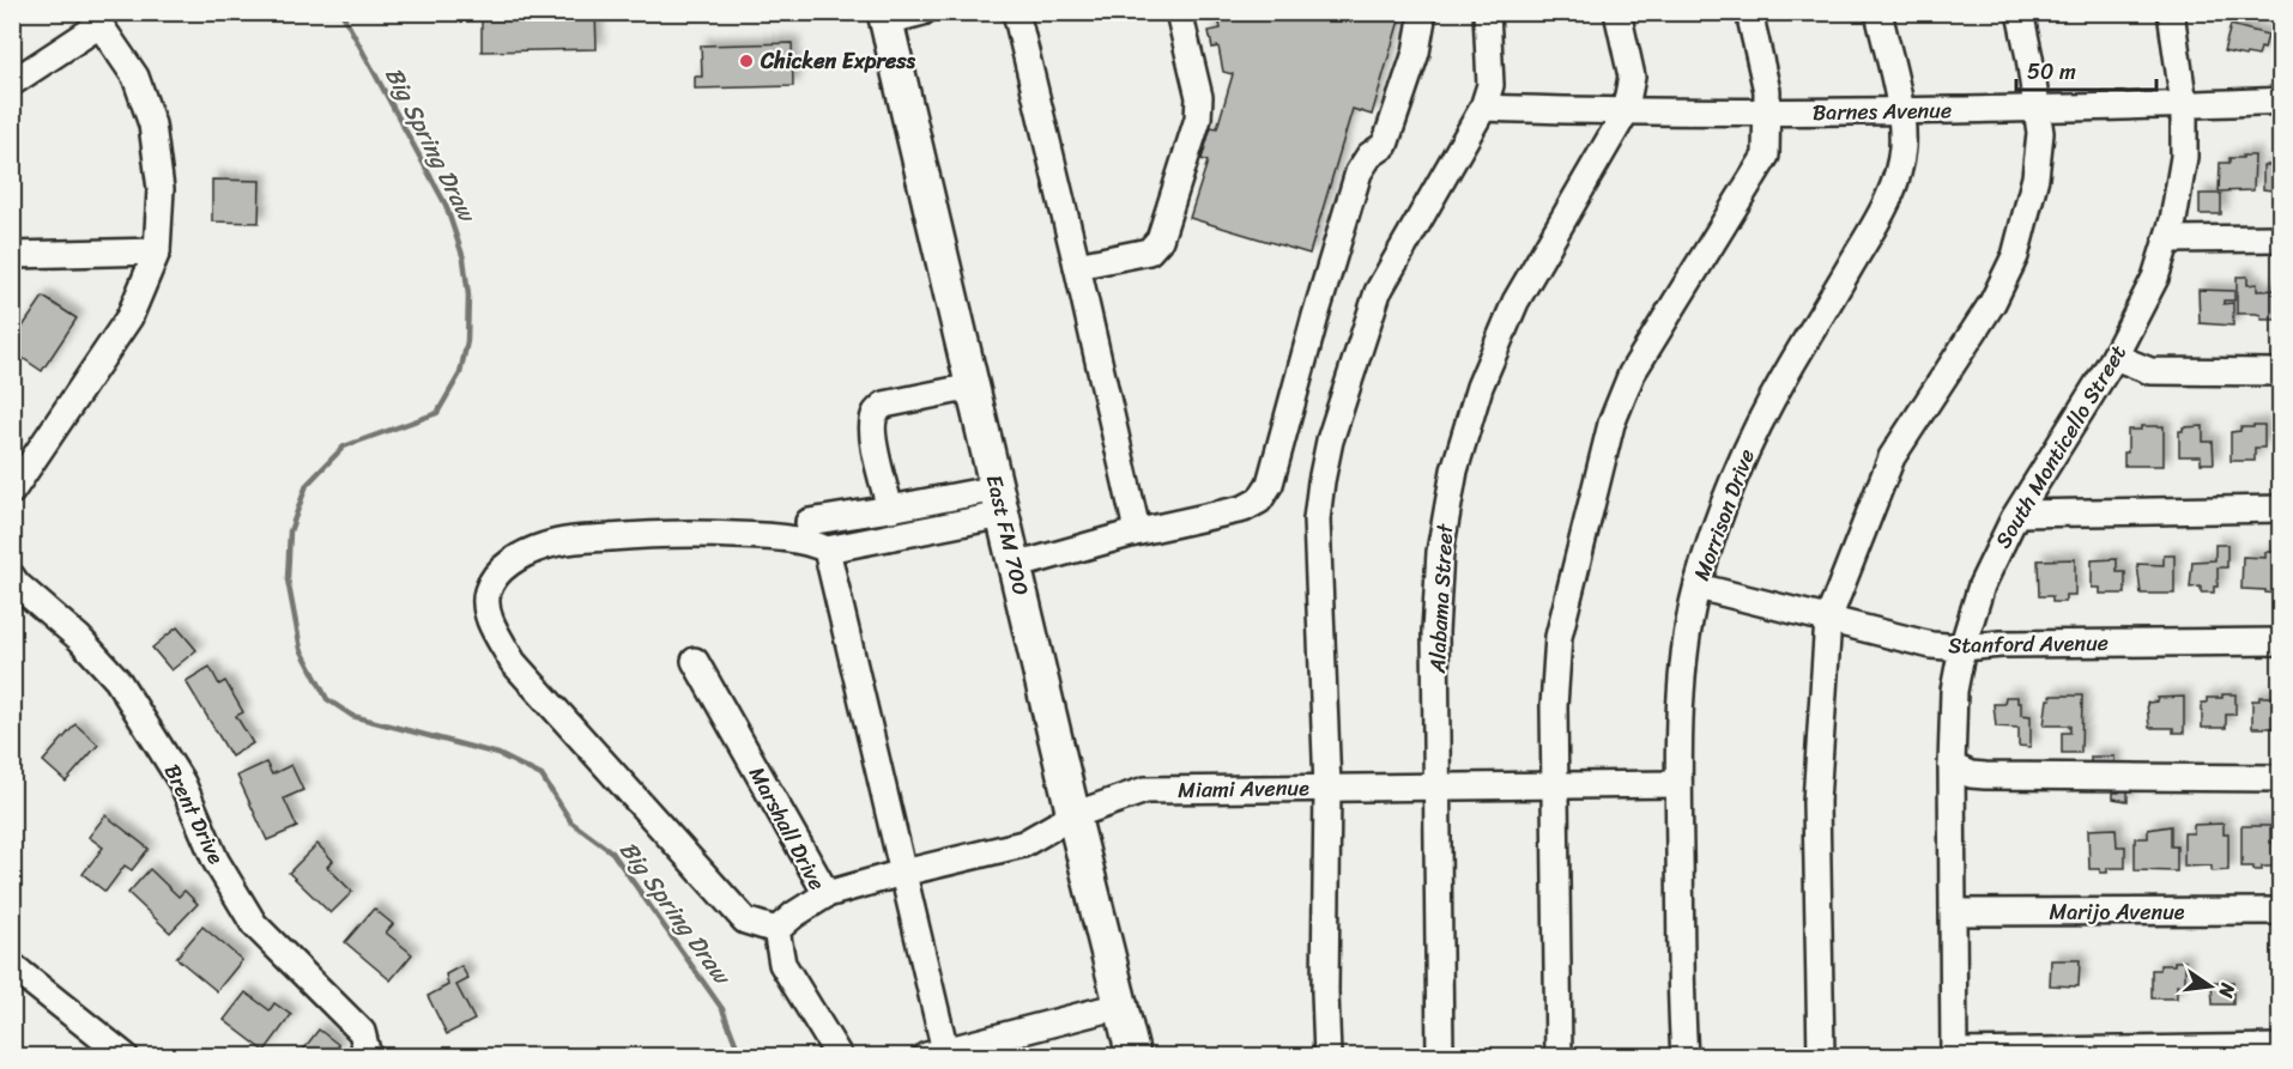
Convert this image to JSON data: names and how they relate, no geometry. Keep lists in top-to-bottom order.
{
  "streets": {
    "main road": ["East FM 700"],
    "street": [
      "Barnes Avenue",
      "South Monticello Street",
      "Morrison Drive",
      "Alabama Street",
      "Stanford Avenue",
      "Miami Avenue",
      "Brent Drive",
      "Marshall Drive",
      "Marijo Avenue"
    ]
  },
  "crossings": [
    ["Barnes Avenue", "South Monticello Street"],
    ["Barnes Avenue", "Morrison Drive"],
    ["Barnes Avenue", "Alabama Street"],
    ["South Monticello Street", "Stanford Avenue"],
    ["South Monticello Street", "Marijo Avenue"],
    ["Morrison Drive", "Stanford Avenue"],
    ["Morrison Drive", "Miami Avenue"],
    ["East FM 700", "Miami Avenue"],
    ["Alabama Street", "Miami Avenue"],
    ["Miami Avenue", "Marshall Drive"]
  ],
  "water": ["Big Spring Draw"],
  "places": ["Chicken Express"],
  "scale_bar": "50 m",
  "north": "right"
}
